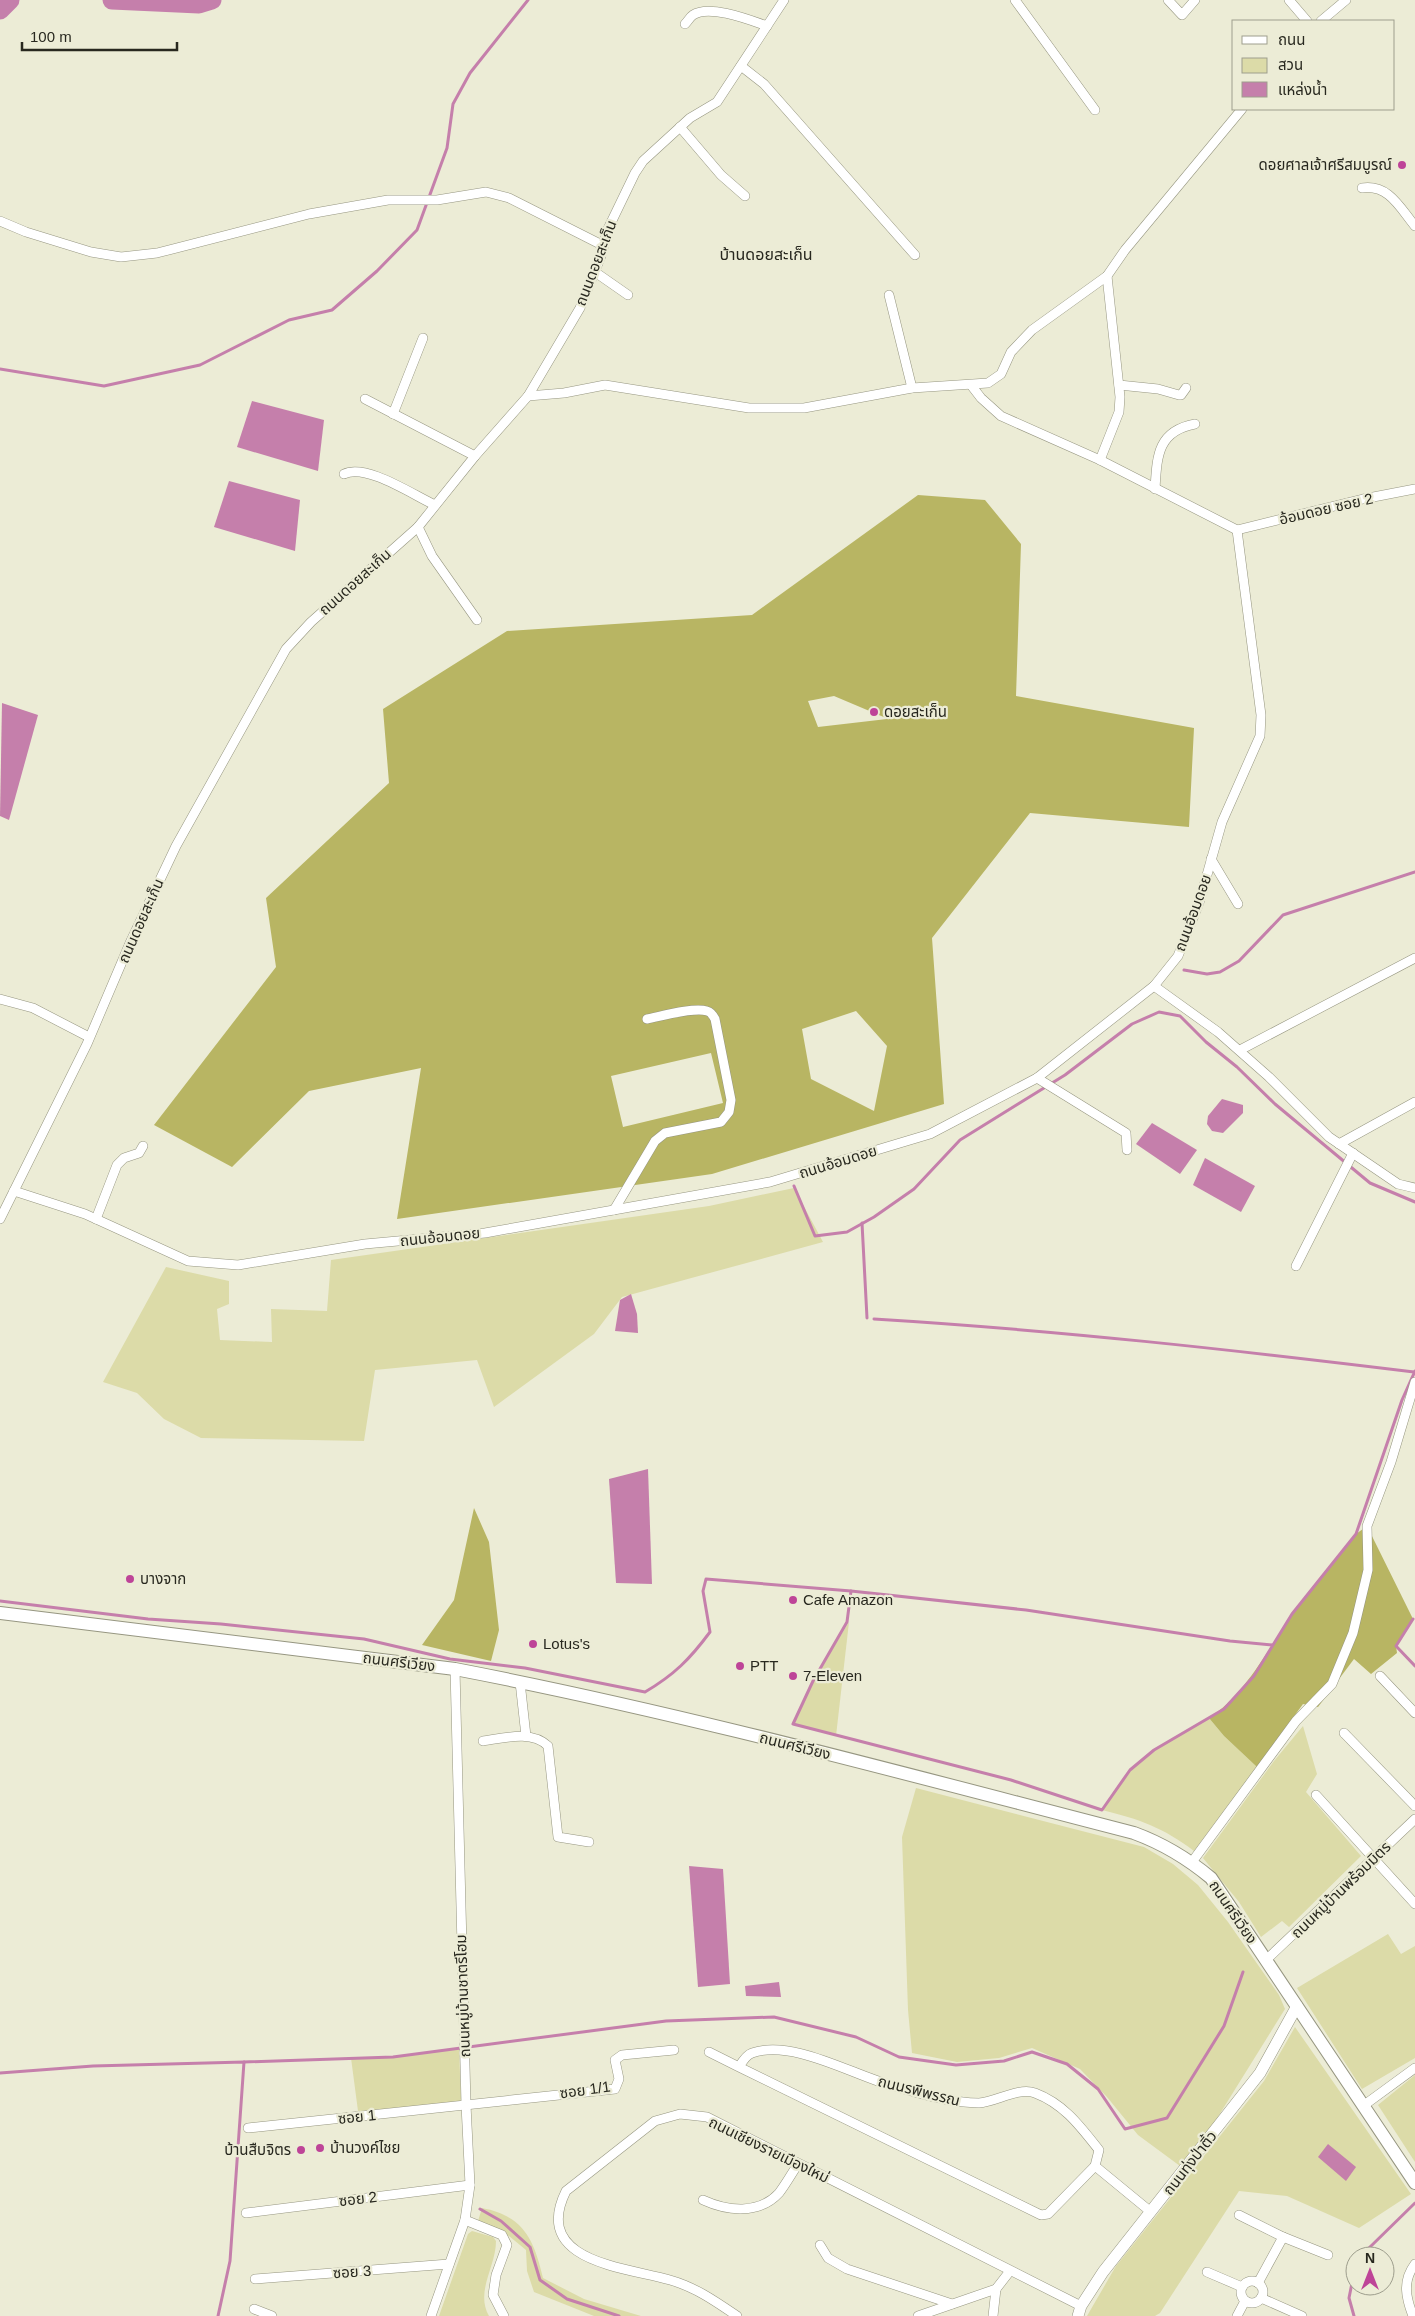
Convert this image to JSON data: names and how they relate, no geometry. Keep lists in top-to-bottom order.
{
  "streets": {
    "main road": ["ถนนศรีเวียง"],
    "street": [
      "ถนนดอยสะเก็น",
      "อ้อมดอย ซอย 2",
      "ถนนอ้อมดอย",
      "ถนนหมู่บ้านพร้อมมิตร",
      "ถนนหมู่บ้านชาตรีโฮม",
      "ซอย 1/1",
      "ถนนรพีพรรณ",
      "ซอย 1",
      "ถนนเชียงรายเมืองใหม่",
      "ถนนทุ่งป่าติ้ว",
      "ซอย 2",
      "ซอย 3"
    ]
  },
  "crossings": [
    ["ถนนดอยสะเก็น", "ถนนอ้อมดอย"],
    ["อ้อมดอย ซอย 2", "ถนนอ้อมดอย"],
    ["ถนนศรีเวียง", "ถนนหมู่บ้านพร้อมมิตร"],
    ["ถนนศรีเวียง", "ถนนหมู่บ้านชาตรีโฮม"],
    ["ถนนศรีเวียง", "ถนนทุ่งป่าติ้ว"],
    ["ถนนหมู่บ้านชาตรีโฮม", "ซอย 1/1"],
    ["ถนนหมู่บ้านชาตรีโฮม", "ซอย 1"],
    ["ถนนหมู่บ้านชาตรีโฮม", "ซอย 2"],
    ["ถนนหมู่บ้านชาตรีโฮม", "ซอย 3"],
    ["ซอย 1/1", "ซอย 1"],
    ["ถนนเชียงรายเมืองใหม่", "ถนนทุ่งป่าติ้ว"]
  ],
  "districts": ["บ้านดอยสะเก็น"],
  "places": [
    "ดอยศาลเจ้าศรีสมบูรณ์",
    "ดอยสะเก็น",
    "บางจาก",
    "Cafe Amazon",
    "Lotus's",
    "PTT",
    "7-Eleven",
    "บ้านวงค์ไชย",
    "บ้านสืบจิตร"
  ],
  "legend": ["ถนน", "สวน", "แหล่งน้ำ"],
  "scale_bar": "100 m",
  "north": "top"
}
